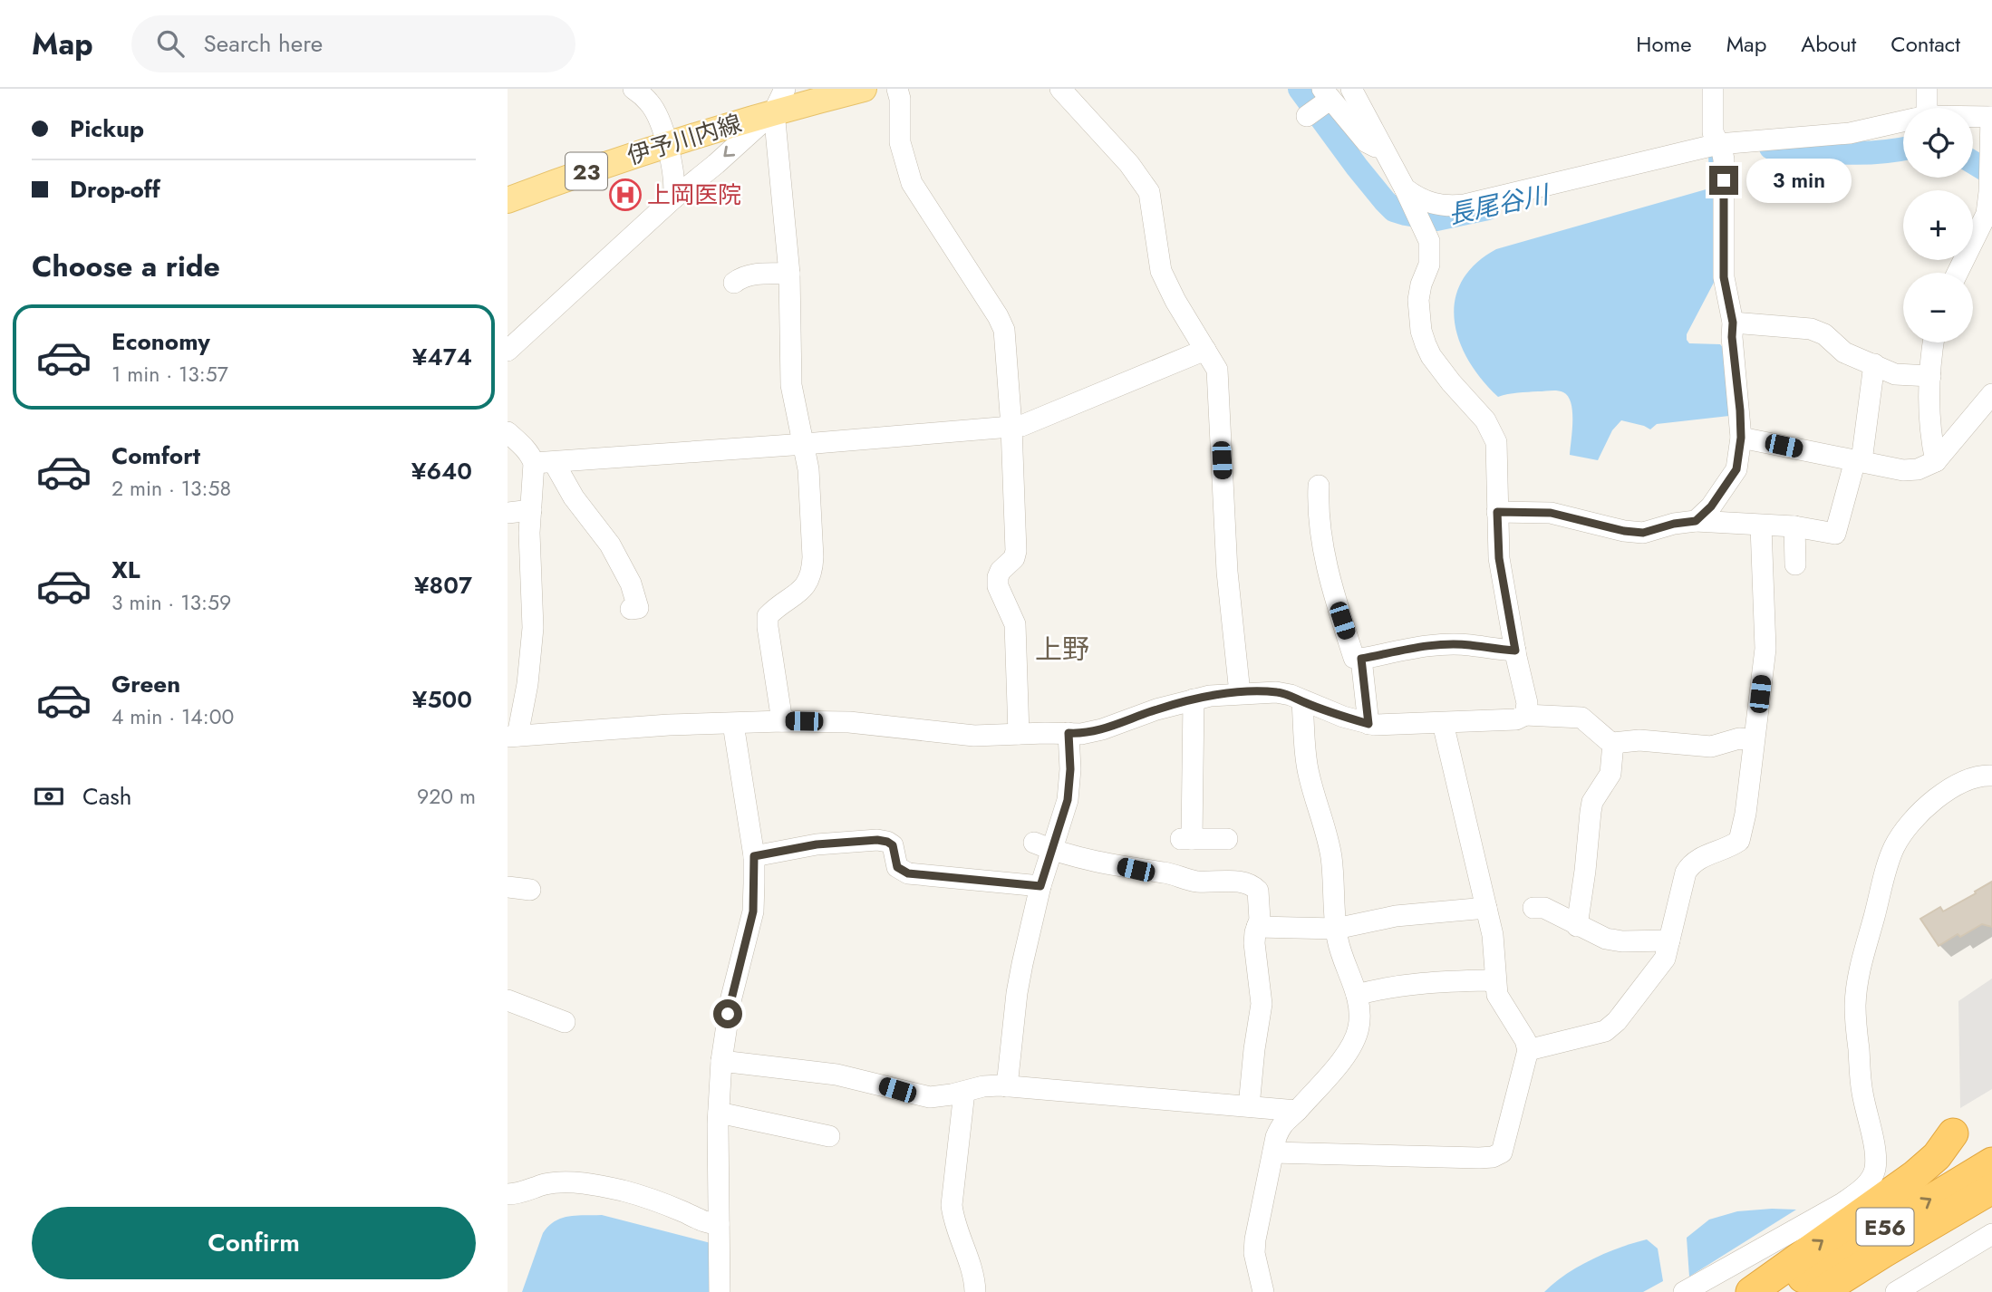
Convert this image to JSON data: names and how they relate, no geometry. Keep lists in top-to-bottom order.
{
  "streets": {
    "highway": ["E56"],
    "main road": ["伊予川内線", "23"]
  },
  "districts": ["上野"],
  "water": ["長尾谷川"],
  "places": {
    "hospital": ["上岡医院"]
  },
  "page": {
    "header": "Map",
    "search": "Search here",
    "nav": [
      "Home",
      "Map",
      "About",
      "Contact"
    ],
    "banner": ["Pickup", "Drop-off"],
    "map_buttons": ["+", "−"],
    "bubble": "3 min",
    "heading": "Choose a ride",
    "list": [
      {
        "name": "Economy",
        "note": "1 min · 13:57",
        "value": "¥474"
      },
      {
        "name": "Comfort",
        "note": "2 min · 13:58",
        "value": "¥640"
      },
      {
        "name": "XL",
        "note": "3 min · 13:59",
        "value": "¥807"
      },
      {
        "name": "Green",
        "note": "4 min · 14:00",
        "value": "¥500"
      }
    ],
    "pay": ["Cash", "920 m"],
    "buttons": "Confirm"
  }
}
